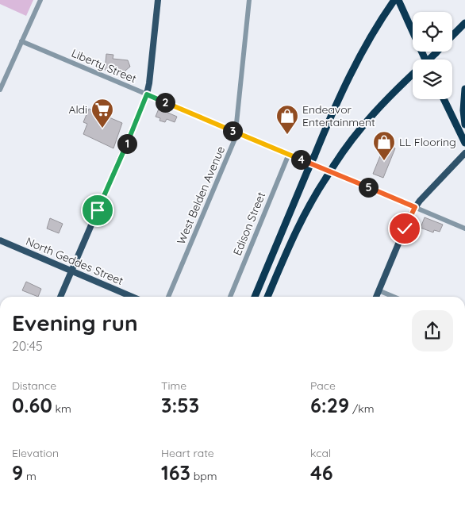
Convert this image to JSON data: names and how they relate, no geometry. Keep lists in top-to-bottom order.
{
  "streets": {
    "main road": ["North Geddes Street"],
    "street": ["Liberty Street", "West Belden Avenue", "Edison Street"]
  },
  "crossings": [
    ["Liberty Street", "West Belden Avenue"],
    ["Liberty Street", "Edison Street"]
  ],
  "places": {
    "supermarket": ["Aldi"],
    "shop": ["Endeavor Entertainment", "LL Flooring"]
  },
  "page": {
    "pins": [
      "2",
      "3",
      "1",
      "4",
      "5"
    ],
    "heading": ["Evening run", "20:45"],
    "stats": [
      ["Distance", "0.60 km"],
      ["Time", "3:53"],
      ["Pace", "6:29 /km"],
      ["Elevation", "9 m"],
      ["Heart rate", "163 bpm"],
      ["kcal", "46"]
    ]
  }
}
